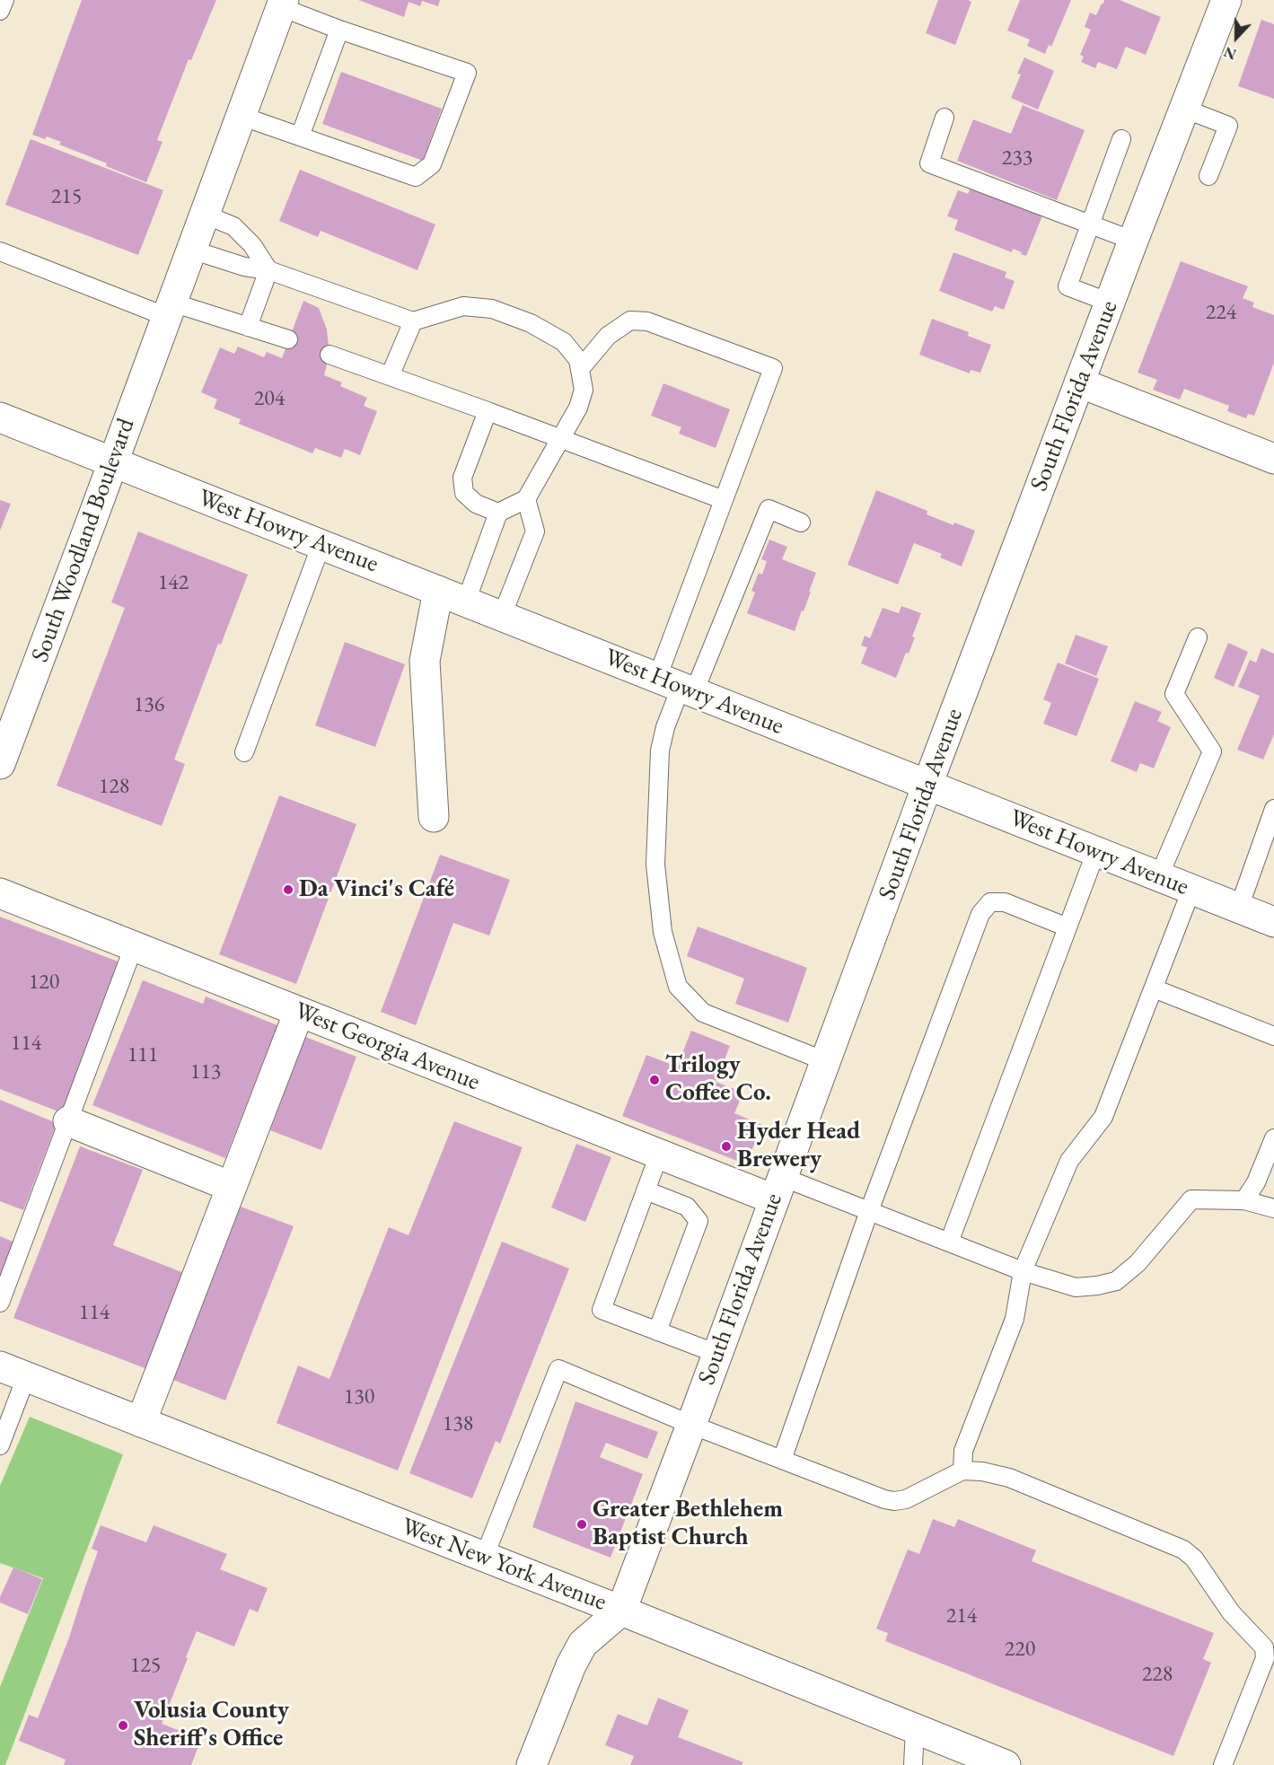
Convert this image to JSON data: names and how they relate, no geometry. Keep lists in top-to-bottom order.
{
  "streets": {
    "street": [
      "South Florida Avenue",
      "West Howry Avenue",
      "South Woodland Boulevard",
      "West Georgia Avenue",
      "West New York Avenue"
    ]
  },
  "crossings": [
    ["South Florida Avenue", "West Howry Avenue"],
    ["South Florida Avenue", "West Georgia Avenue"],
    ["South Florida Avenue", "West New York Avenue"],
    ["West Howry Avenue", "South Woodland Boulevard"]
  ],
  "places": [
    "Da Vinci's Café",
    "Trilogy Coffee Co.",
    "Hyder Head Brewery",
    "Greater Bethlehem Baptist Church",
    "Volusia County Sheriff's Office"
  ],
  "house_numbers": [
    "233",
    "215",
    "224",
    "204",
    "142",
    "136",
    "128",
    "120",
    "114",
    "111",
    "113",
    "114",
    "130",
    "138",
    "214",
    "220",
    "125",
    "228"
  ],
  "north": "bottom"
}
